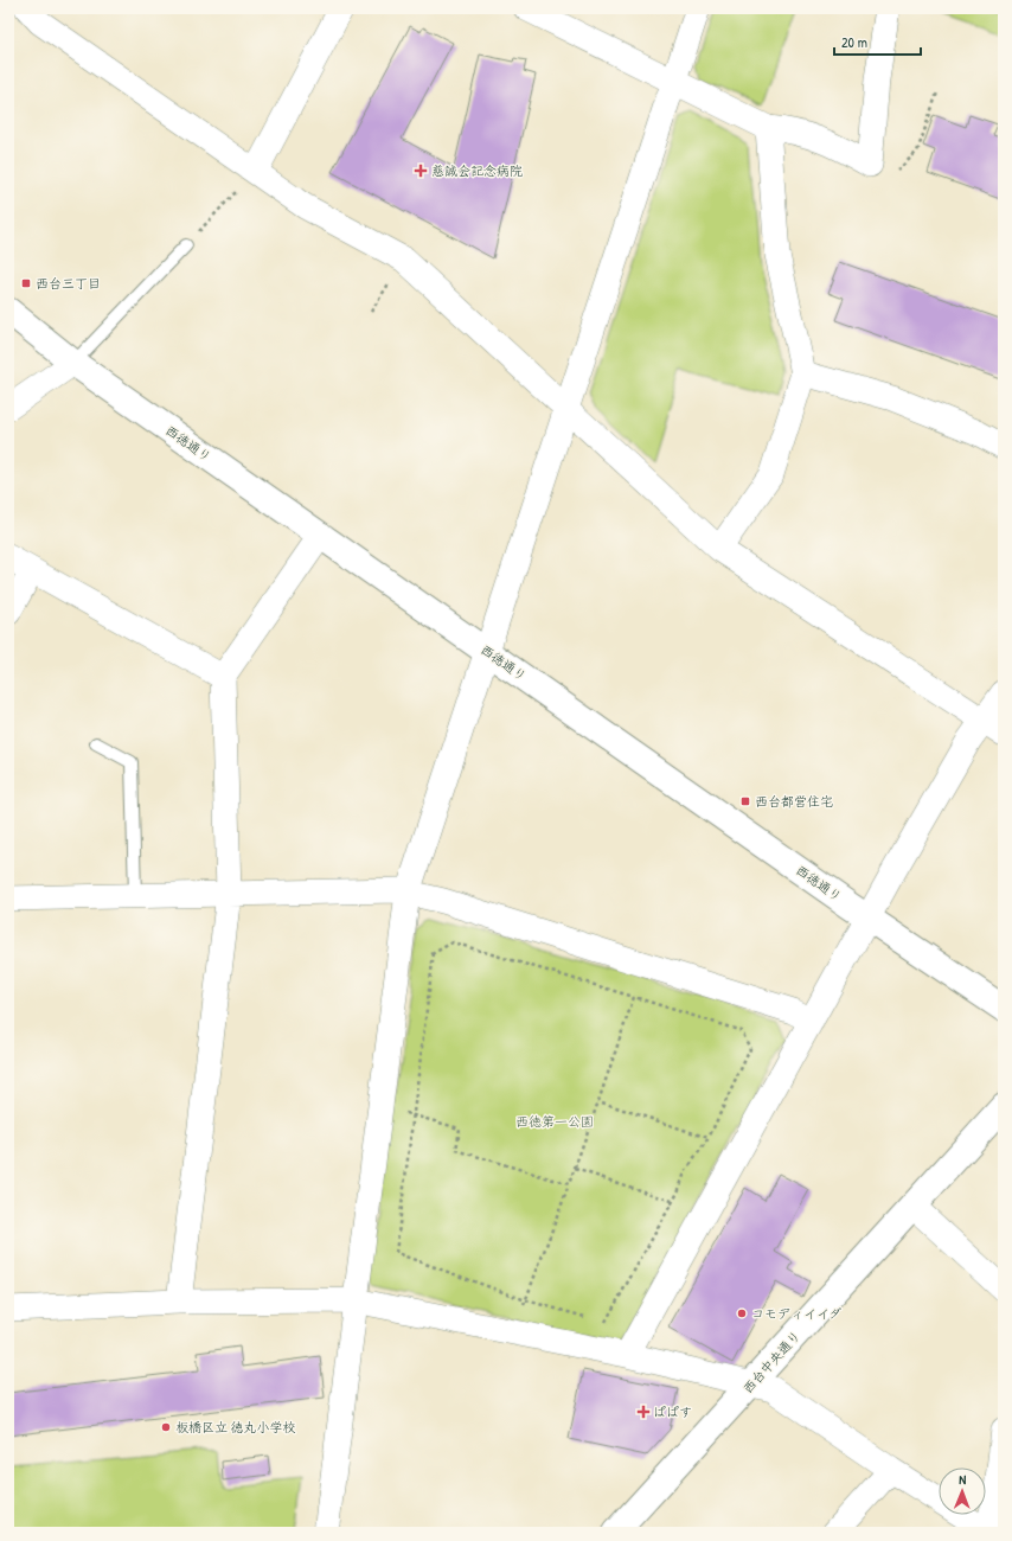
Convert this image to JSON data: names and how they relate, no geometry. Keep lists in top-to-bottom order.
{
  "streets": {
    "street": ["西徳通り", "西台中央通り"]
  },
  "parks": ["西徳第一公園"],
  "places": {
    "health": ["慈誠会記念病院", "ぱぱす"],
    "transit": ["西台三丁目", "西台都営住宅"],
    "other": ["コモディイイダ", "板橋区立 徳丸小学校"]
  },
  "scale_bar": "20 m",
  "north": "top"
}
